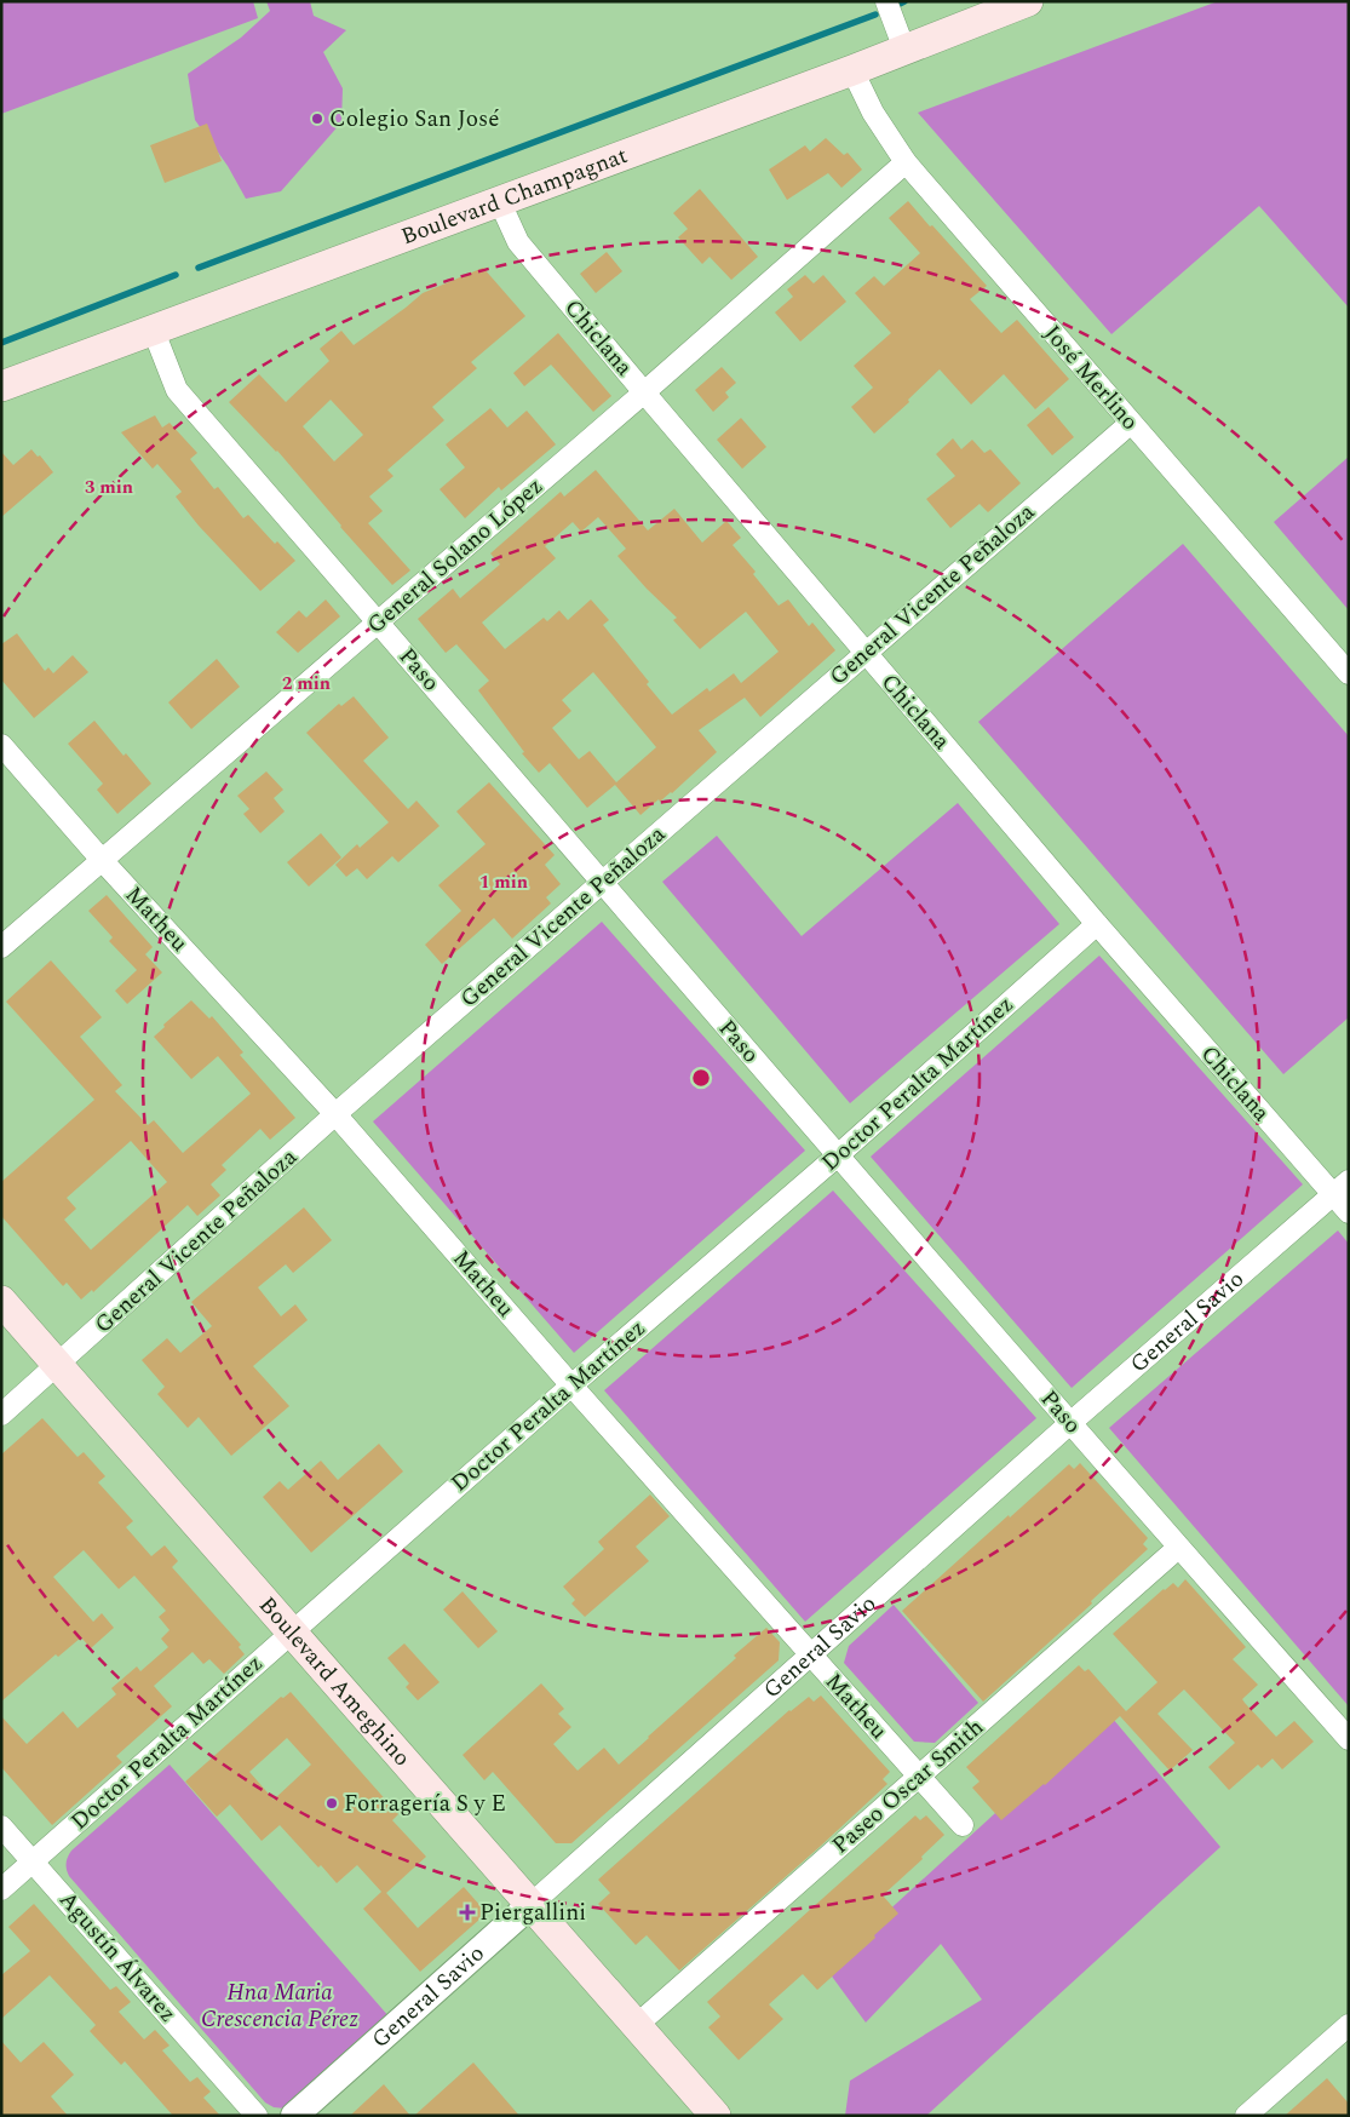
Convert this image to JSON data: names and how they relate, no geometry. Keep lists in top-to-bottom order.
{
  "streets": {
    "main road": ["Boulevard Champagnat", "Boulevard Ameghino"],
    "street": [
      "Chiclana",
      "José Merlino",
      "General Solano López",
      "General Vicente Peñaloza",
      "Paso",
      "Matheu",
      "Doctor Peralta Martínez",
      "General Savio",
      "Paseo Oscar Smith",
      "Agustín Álvarez"
    ]
  },
  "crossings": [
    ["Boulevard Champagnat", "Chiclana"],
    ["Boulevard Champagnat", "José Merlino"],
    ["Boulevard Champagnat", "Paso"],
    ["Chiclana", "General Solano López"],
    ["Chiclana", "General Vicente Peñaloza"],
    ["Chiclana", "Doctor Peralta Martínez"],
    ["Chiclana", "General Savio"],
    ["José Merlino", "General Solano López"],
    ["José Merlino", "General Vicente Peñaloza"],
    ["General Solano López", "Paso"],
    ["General Solano López", "Matheu"],
    ["General Vicente Peñaloza", "Paso"],
    ["General Vicente Peñaloza", "Matheu"],
    ["General Vicente Peñaloza", "Boulevard Ameghino"],
    ["Paso", "Doctor Peralta Martínez"],
    ["Paso", "General Savio"],
    ["Paso", "Paseo Oscar Smith"],
    ["Matheu", "Doctor Peralta Martínez"],
    ["Matheu", "General Savio"],
    ["Matheu", "Paseo Oscar Smith"],
    ["Doctor Peralta Martínez", "Boulevard Ameghino"],
    ["Doctor Peralta Martínez", "Agustín Álvarez"],
    ["General Savio", "Boulevard Ameghino"],
    ["Boulevard Ameghino", "Paseo Oscar Smith"]
  ],
  "parks": ["Hna Maria Crescencia Pérez"],
  "places": {
    "other": ["Colegio San José", "Forragería S y E"],
    "health": ["Piergallini"]
  },
  "rings": ["3 min", "2 min", "1 min"]
}
